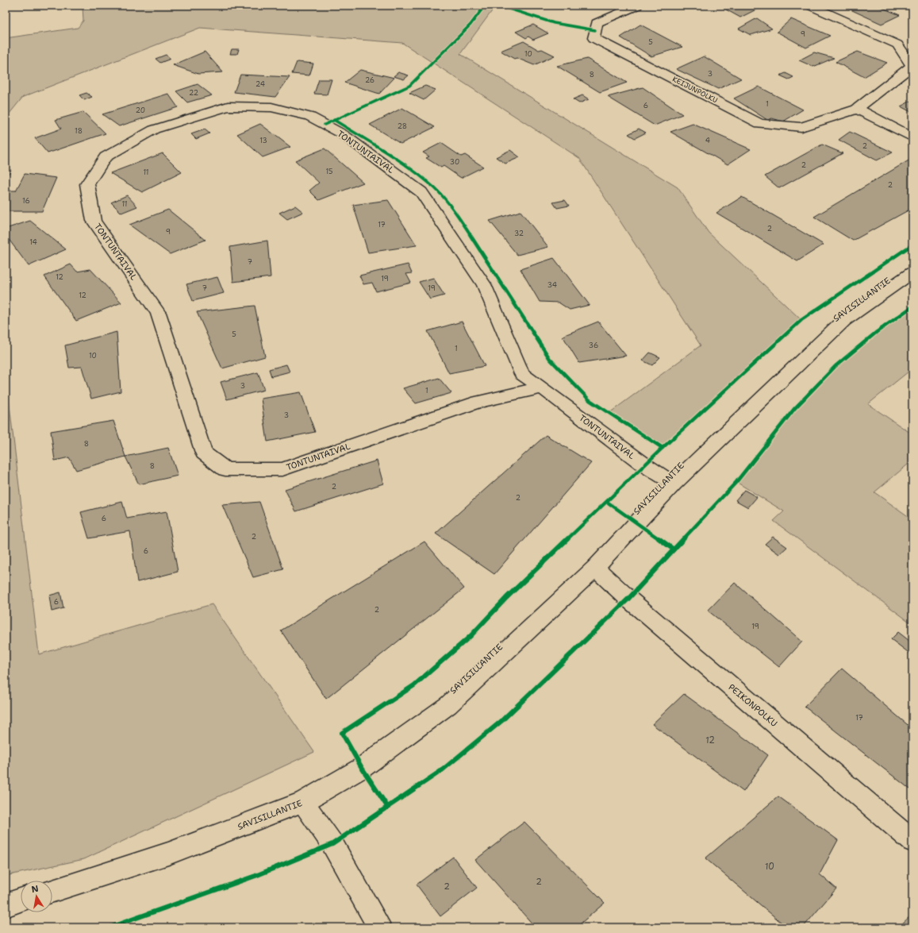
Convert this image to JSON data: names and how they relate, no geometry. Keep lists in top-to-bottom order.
{
  "streets": {
    "street": [
      "KEIJUNPOLKU",
      "TONTUNTAIVAL",
      "SAVISILLANTIE",
      "PEIKONPOLKU"
    ]
  },
  "crossings": [
    ["TONTUNTAIVAL", "SAVISILLANTIE"],
    ["SAVISILLANTIE", "PEIKONPOLKU"]
  ],
  "house_numbers": [
    "9",
    "5",
    "10",
    "3",
    "8",
    "26",
    "24",
    "22",
    "1",
    "6",
    "20",
    "28",
    "18",
    "13",
    "4",
    "2",
    "30",
    "2",
    "15",
    "11",
    "2",
    "16",
    "11",
    "17",
    "2",
    "9",
    "32",
    "14",
    "7",
    "12",
    "19",
    "34",
    "7",
    "19",
    "12",
    "5",
    "36",
    "1",
    "10",
    "3",
    "1",
    "3",
    "8",
    "8",
    "2",
    "2",
    "6",
    "2",
    "6",
    "6",
    "2",
    "19",
    "17",
    "12",
    "10",
    "2",
    "2"
  ],
  "north": "top"
}
